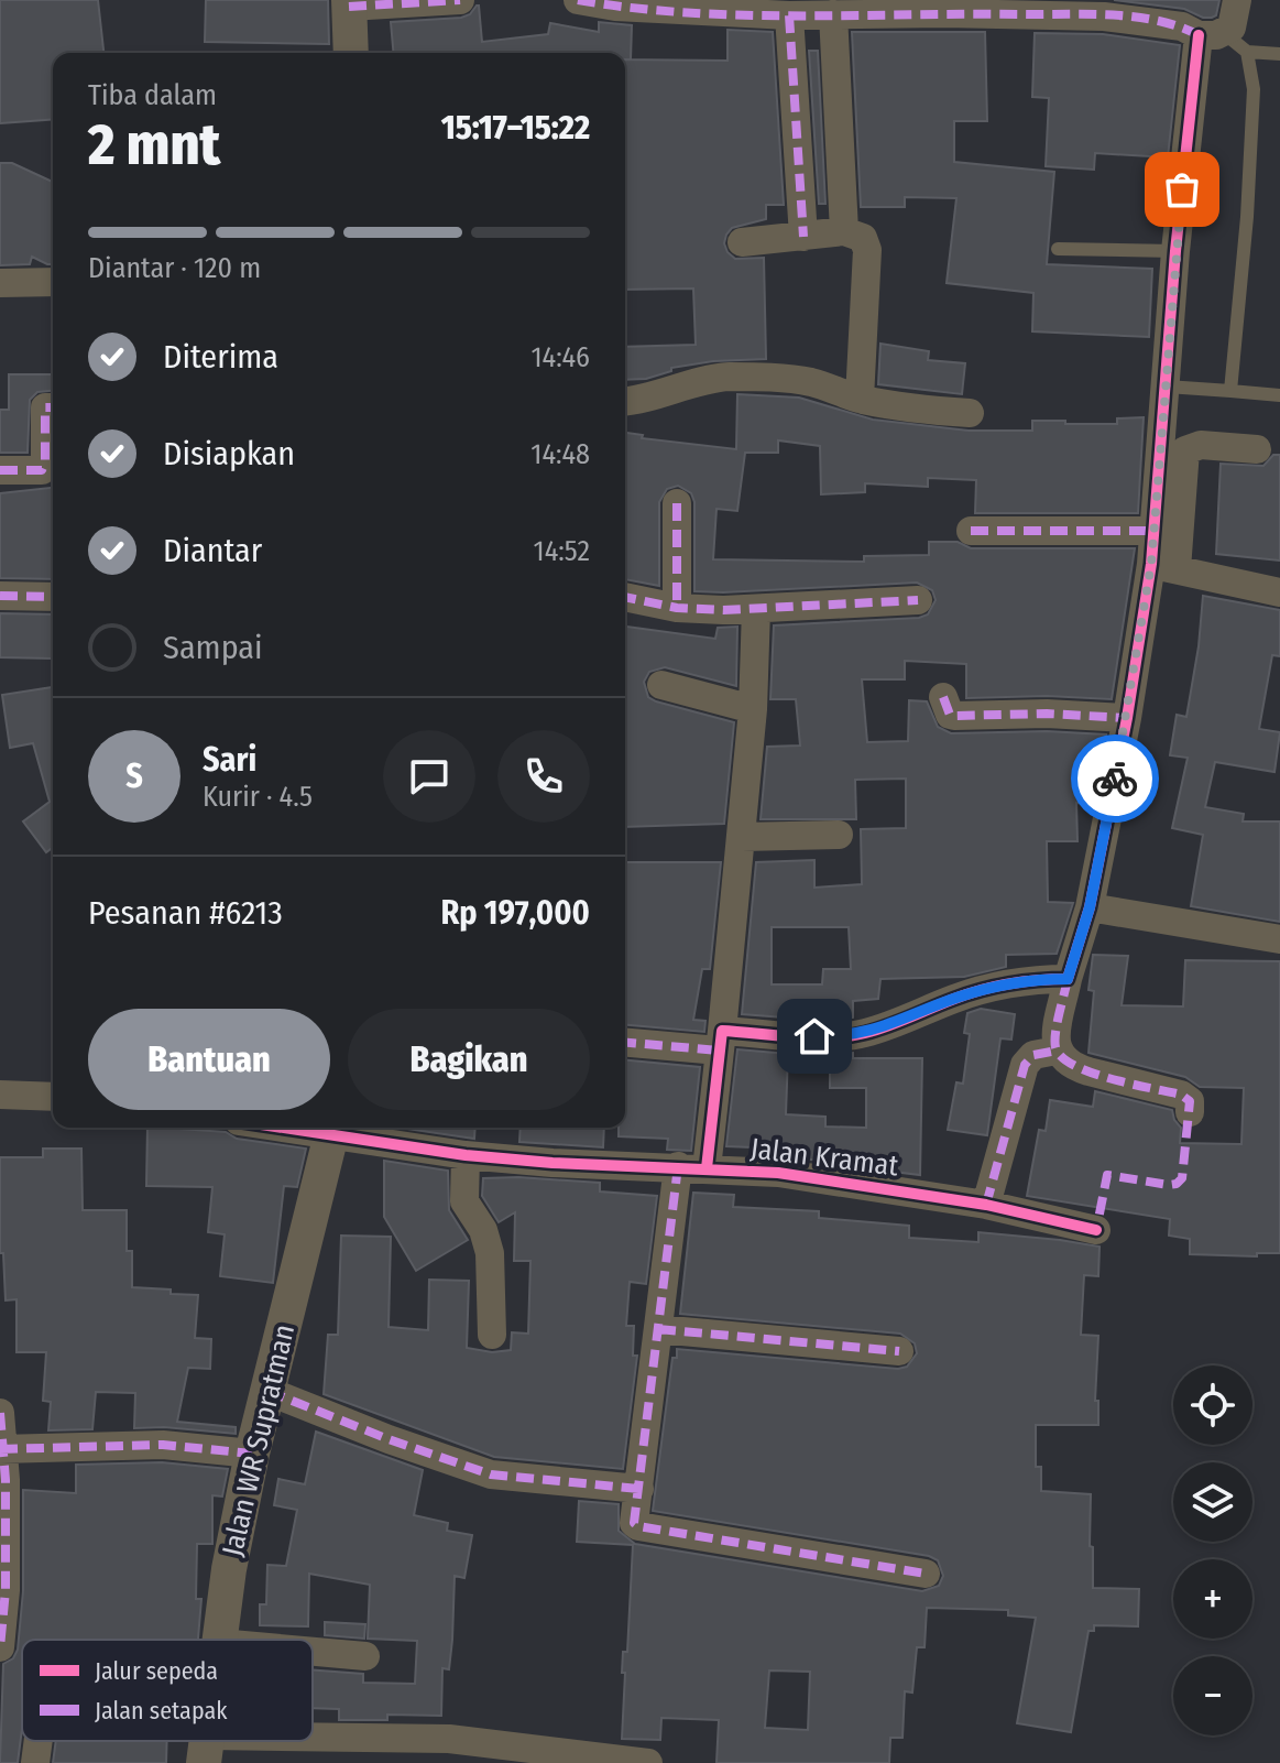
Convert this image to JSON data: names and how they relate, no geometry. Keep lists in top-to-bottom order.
{
  "streets": {
    "street": ["Jalan Kramat", "Jalan WR Supratman"]
  },
  "crossings": [
    ["Jalan Kramat", "Jalan WR Supratman"]
  ],
  "legend": ["Jalur sepeda", "Jalan setapak"],
  "page": {
    "heading": ["2 mnt", "Tiba dalam", "15:17–15:22"],
    "panel": [
      "Sari",
      "Kurir · 4.5",
      "Pesanan #6213",
      "Rp 197,000"
    ],
    "bar": "Diantar · 120 m",
    "list": [
      ["Diterima", "14:46"],
      ["Disiapkan", "14:48"],
      ["Diantar", "14:52"],
      "Sampai"
    ],
    "round": "S",
    "buttons": ["Bantuan", "Bagikan"],
    "map_buttons": ["+", "−"]
  }
}
